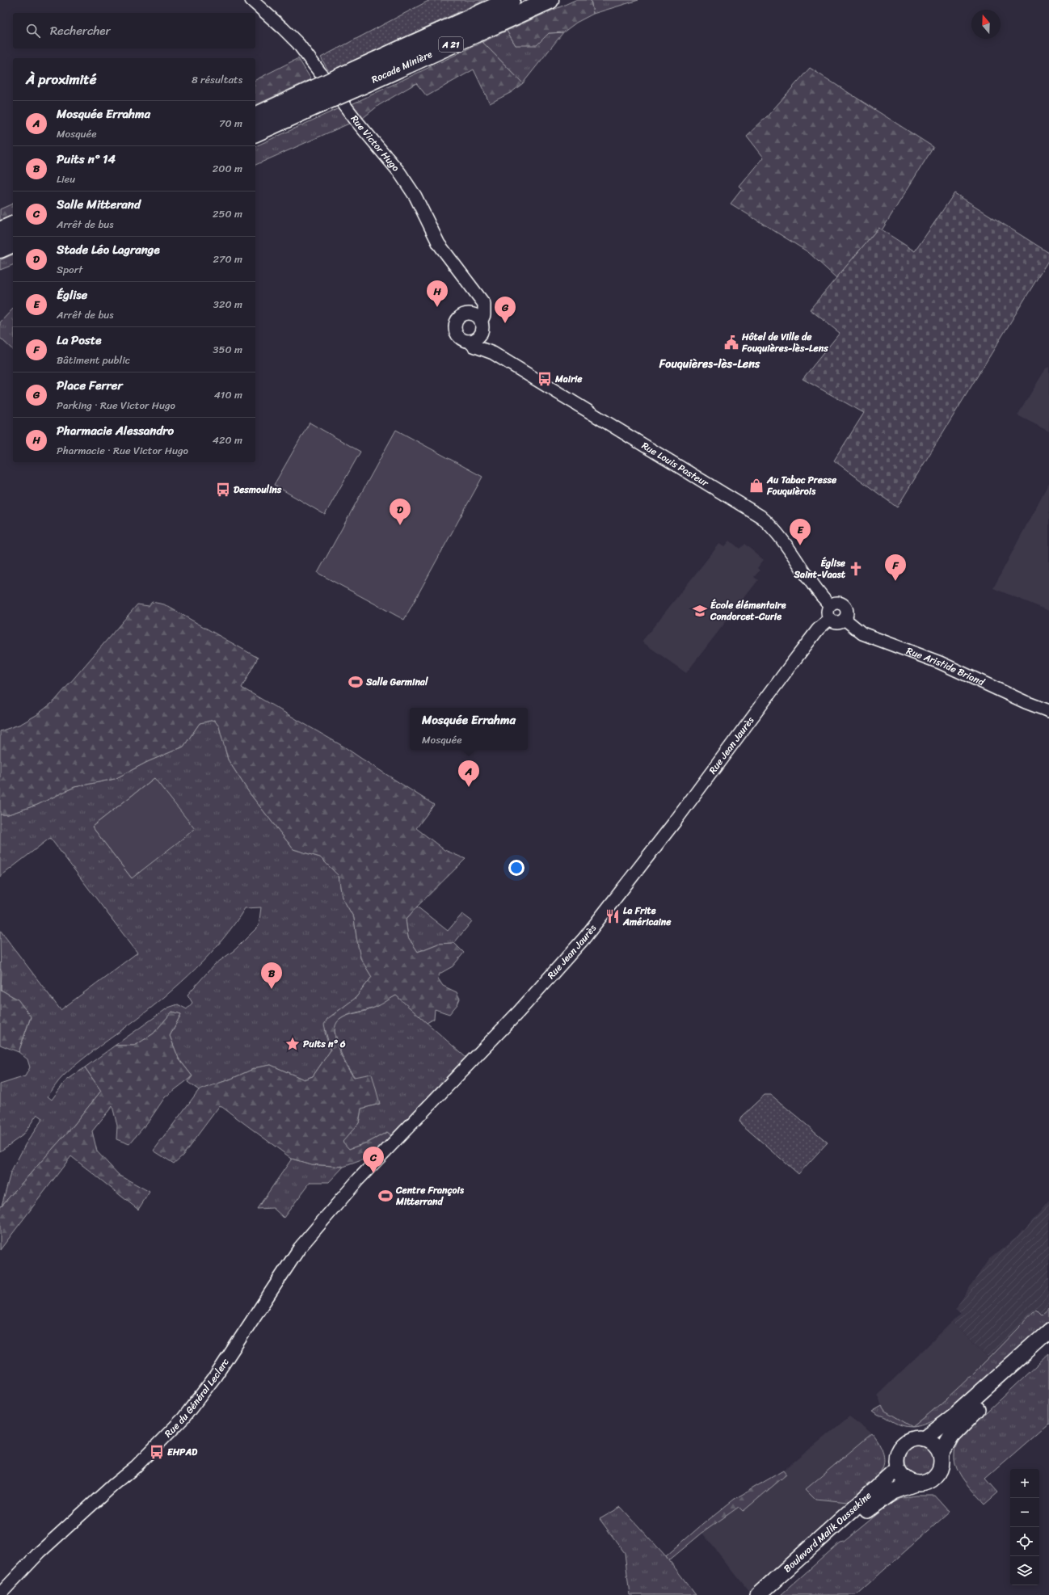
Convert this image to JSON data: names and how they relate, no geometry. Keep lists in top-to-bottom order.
{
  "streets": {
    "highway": ["A 21", "Rocade Minière"],
    "main road": ["Boulevard Malik Oussekine"],
    "street": [
      "Rue Victor Hugo",
      "Rue Louis Pasteur",
      "Rue Aristide Briand",
      "Rue Jean Jaurès",
      "Rue du Général Leclerc"
    ]
  },
  "crossings": [
    ["Rue Victor Hugo", "Rue Louis Pasteur"],
    ["Rue Louis Pasteur", "Rue Aristide Briand"],
    ["Rue Louis Pasteur", "Rue Jean Jaurès"],
    ["Rue Aristide Briand", "Rue Jean Jaurès"],
    ["Rue Jean Jaurès", "Rue du Général Leclerc"]
  ],
  "districts": ["Fouquières-lès-Lens"],
  "places": {
    "public building": ["Hôtel de Ville de Fouquières-lès-Lens"],
    "bus stop": ["Mairie", "Desmoulins", "EHPAD"],
    "shop": ["Au Tabac Presse Fouquièrois"],
    "church": ["Église Saint-Vaast"],
    "school or university": ["École élémentaire Condorcet-Curie"],
    "sports": ["Salle Germinal", "Centre François Mitterrand"],
    "restaurant": ["La Frite Américaine"],
    "place": ["Puits n° 6"]
  },
  "north": "top",
  "page": {
    "search": "Rechercher",
    "heading": ["À proximité", "8 résultats"],
    "list": [
      {
        "mark": "A",
        "name": "Mosquée Errahma",
        "note": "Mosquée",
        "value": "70 m"
      },
      {
        "mark": "B",
        "name": "Puits n° 14",
        "note": "Lieu",
        "value": "200 m"
      },
      {
        "mark": "C",
        "name": "Salle Mitterand",
        "note": "Arrêt de bus",
        "value": "250 m"
      },
      {
        "mark": "D",
        "name": "Stade Léo Lagrange",
        "note": "Sport",
        "value": "270 m"
      },
      {
        "mark": "E",
        "name": "Église",
        "note": "Arrêt de bus",
        "value": "320 m"
      },
      {
        "mark": "F",
        "name": "La Poste",
        "note": "Bâtiment public",
        "value": "350 m"
      },
      {
        "mark": "G",
        "name": "Place Ferrer",
        "note": "Parking · Rue Victor Hugo",
        "value": "410 m"
      },
      {
        "mark": "H",
        "name": "Pharmacie Alessandro",
        "note": "Pharmacie · Rue Victor Hugo",
        "value": "420 m"
      }
    ],
    "pins": [
      "H",
      "G",
      "D",
      "E",
      "F",
      "A",
      "B",
      "C"
    ],
    "popup": ["Mosquée Errahma", "Mosquée"],
    "map_buttons": ["+", "−"]
  }
}
